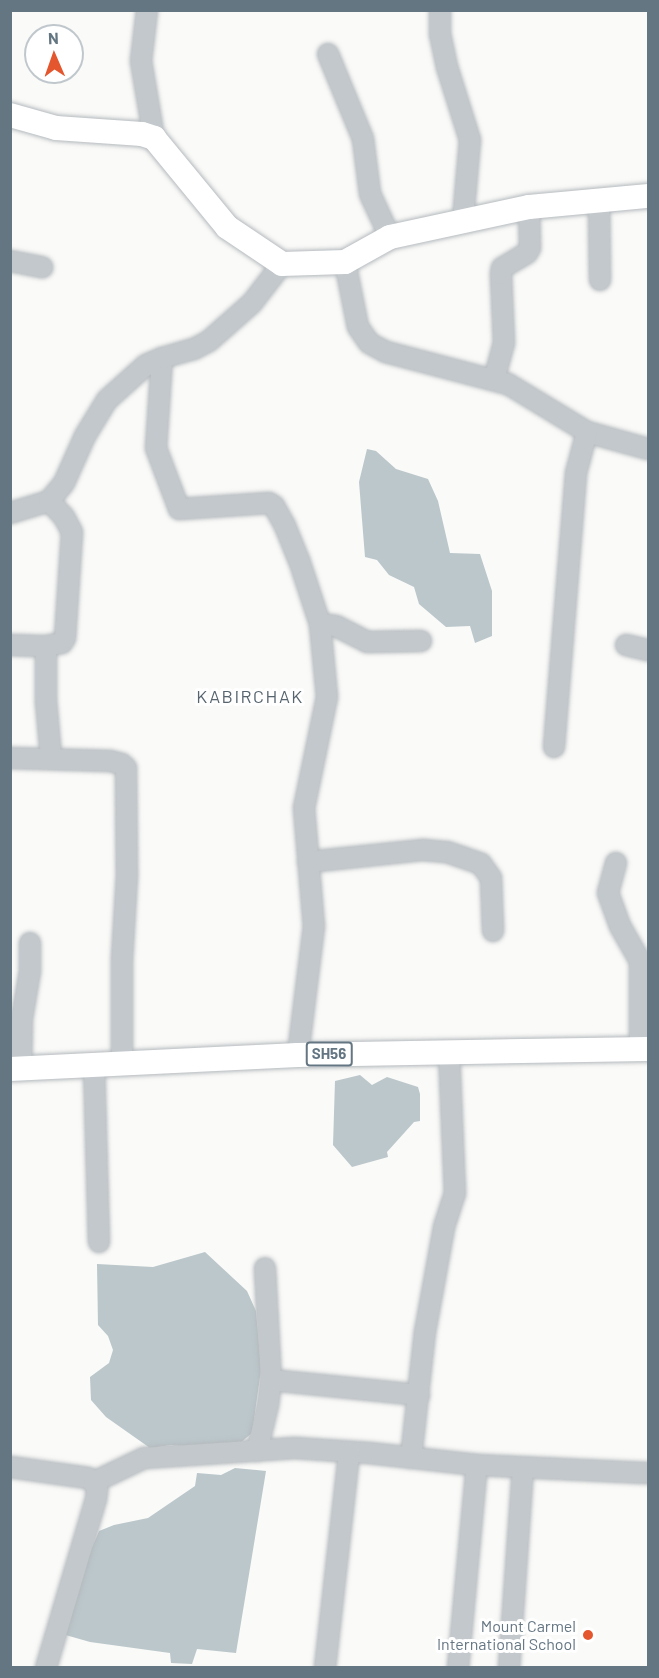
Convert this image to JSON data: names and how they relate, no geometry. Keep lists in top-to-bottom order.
{
  "streets": {
    "main road": ["SH56"]
  },
  "districts": ["KABIRCHAK"],
  "places": ["Mount Carmel International School"],
  "north": "top"
}
